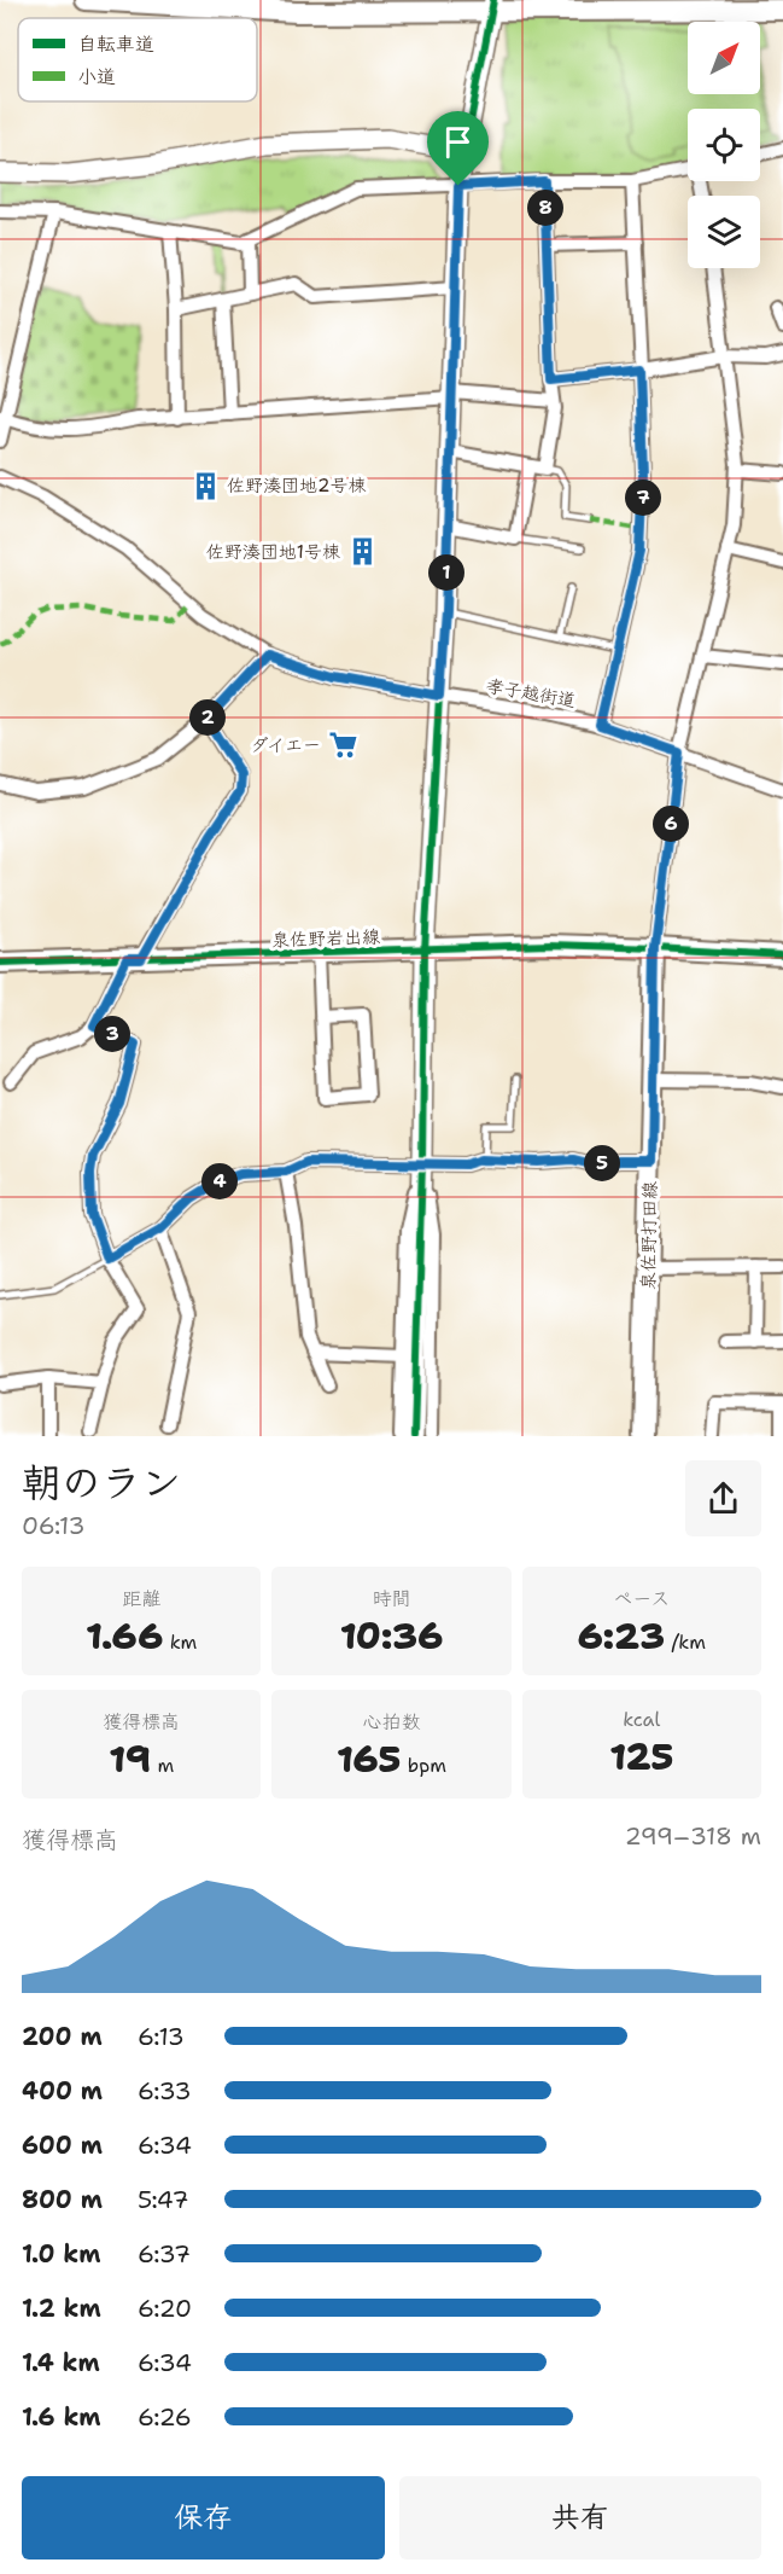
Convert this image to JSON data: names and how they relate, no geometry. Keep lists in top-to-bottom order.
{
  "streets": {
    "main road": ["泉佐野岩出線", "泉佐野打田線"],
    "street": ["孝子越街道"]
  },
  "crossings": [
    ["泉佐野岩出線", "泉佐野打田線"]
  ],
  "places": {
    "building": ["佐野湊団地2号棟", "佐野湊団地1号棟"],
    "supermarket": ["ダイエー"]
  },
  "legend": ["自転車道", "小道"],
  "north": "top right",
  "page": {
    "pins": [
      "8",
      "7",
      "1",
      "2",
      "6",
      "3",
      "5",
      "4"
    ],
    "heading": ["朝のラン", "06:13"],
    "stats": [
      ["距離", "1.66 km"],
      ["時間", "10:36"],
      ["ペース", "6:23 /km"],
      ["獲得標高", "19 m"],
      ["心拍数", "165 bpm"],
      ["kcal", "125"]
    ],
    "chart": ["獲得標高", "299–318 m"],
    "list": [
      {
        "name": "200 m",
        "note": "6:13"
      },
      {
        "name": "400 m",
        "note": "6:33"
      },
      {
        "name": "600 m",
        "note": "6:34"
      },
      {
        "name": "800 m",
        "note": "5:47"
      },
      {
        "name": "1.0 km",
        "note": "6:37"
      },
      {
        "name": "1.2 km",
        "note": "6:20"
      },
      {
        "name": "1.4 km",
        "note": "6:34"
      },
      {
        "name": "1.6 km",
        "note": "6:26"
      }
    ],
    "buttons": ["保存", "共有"]
  }
}
